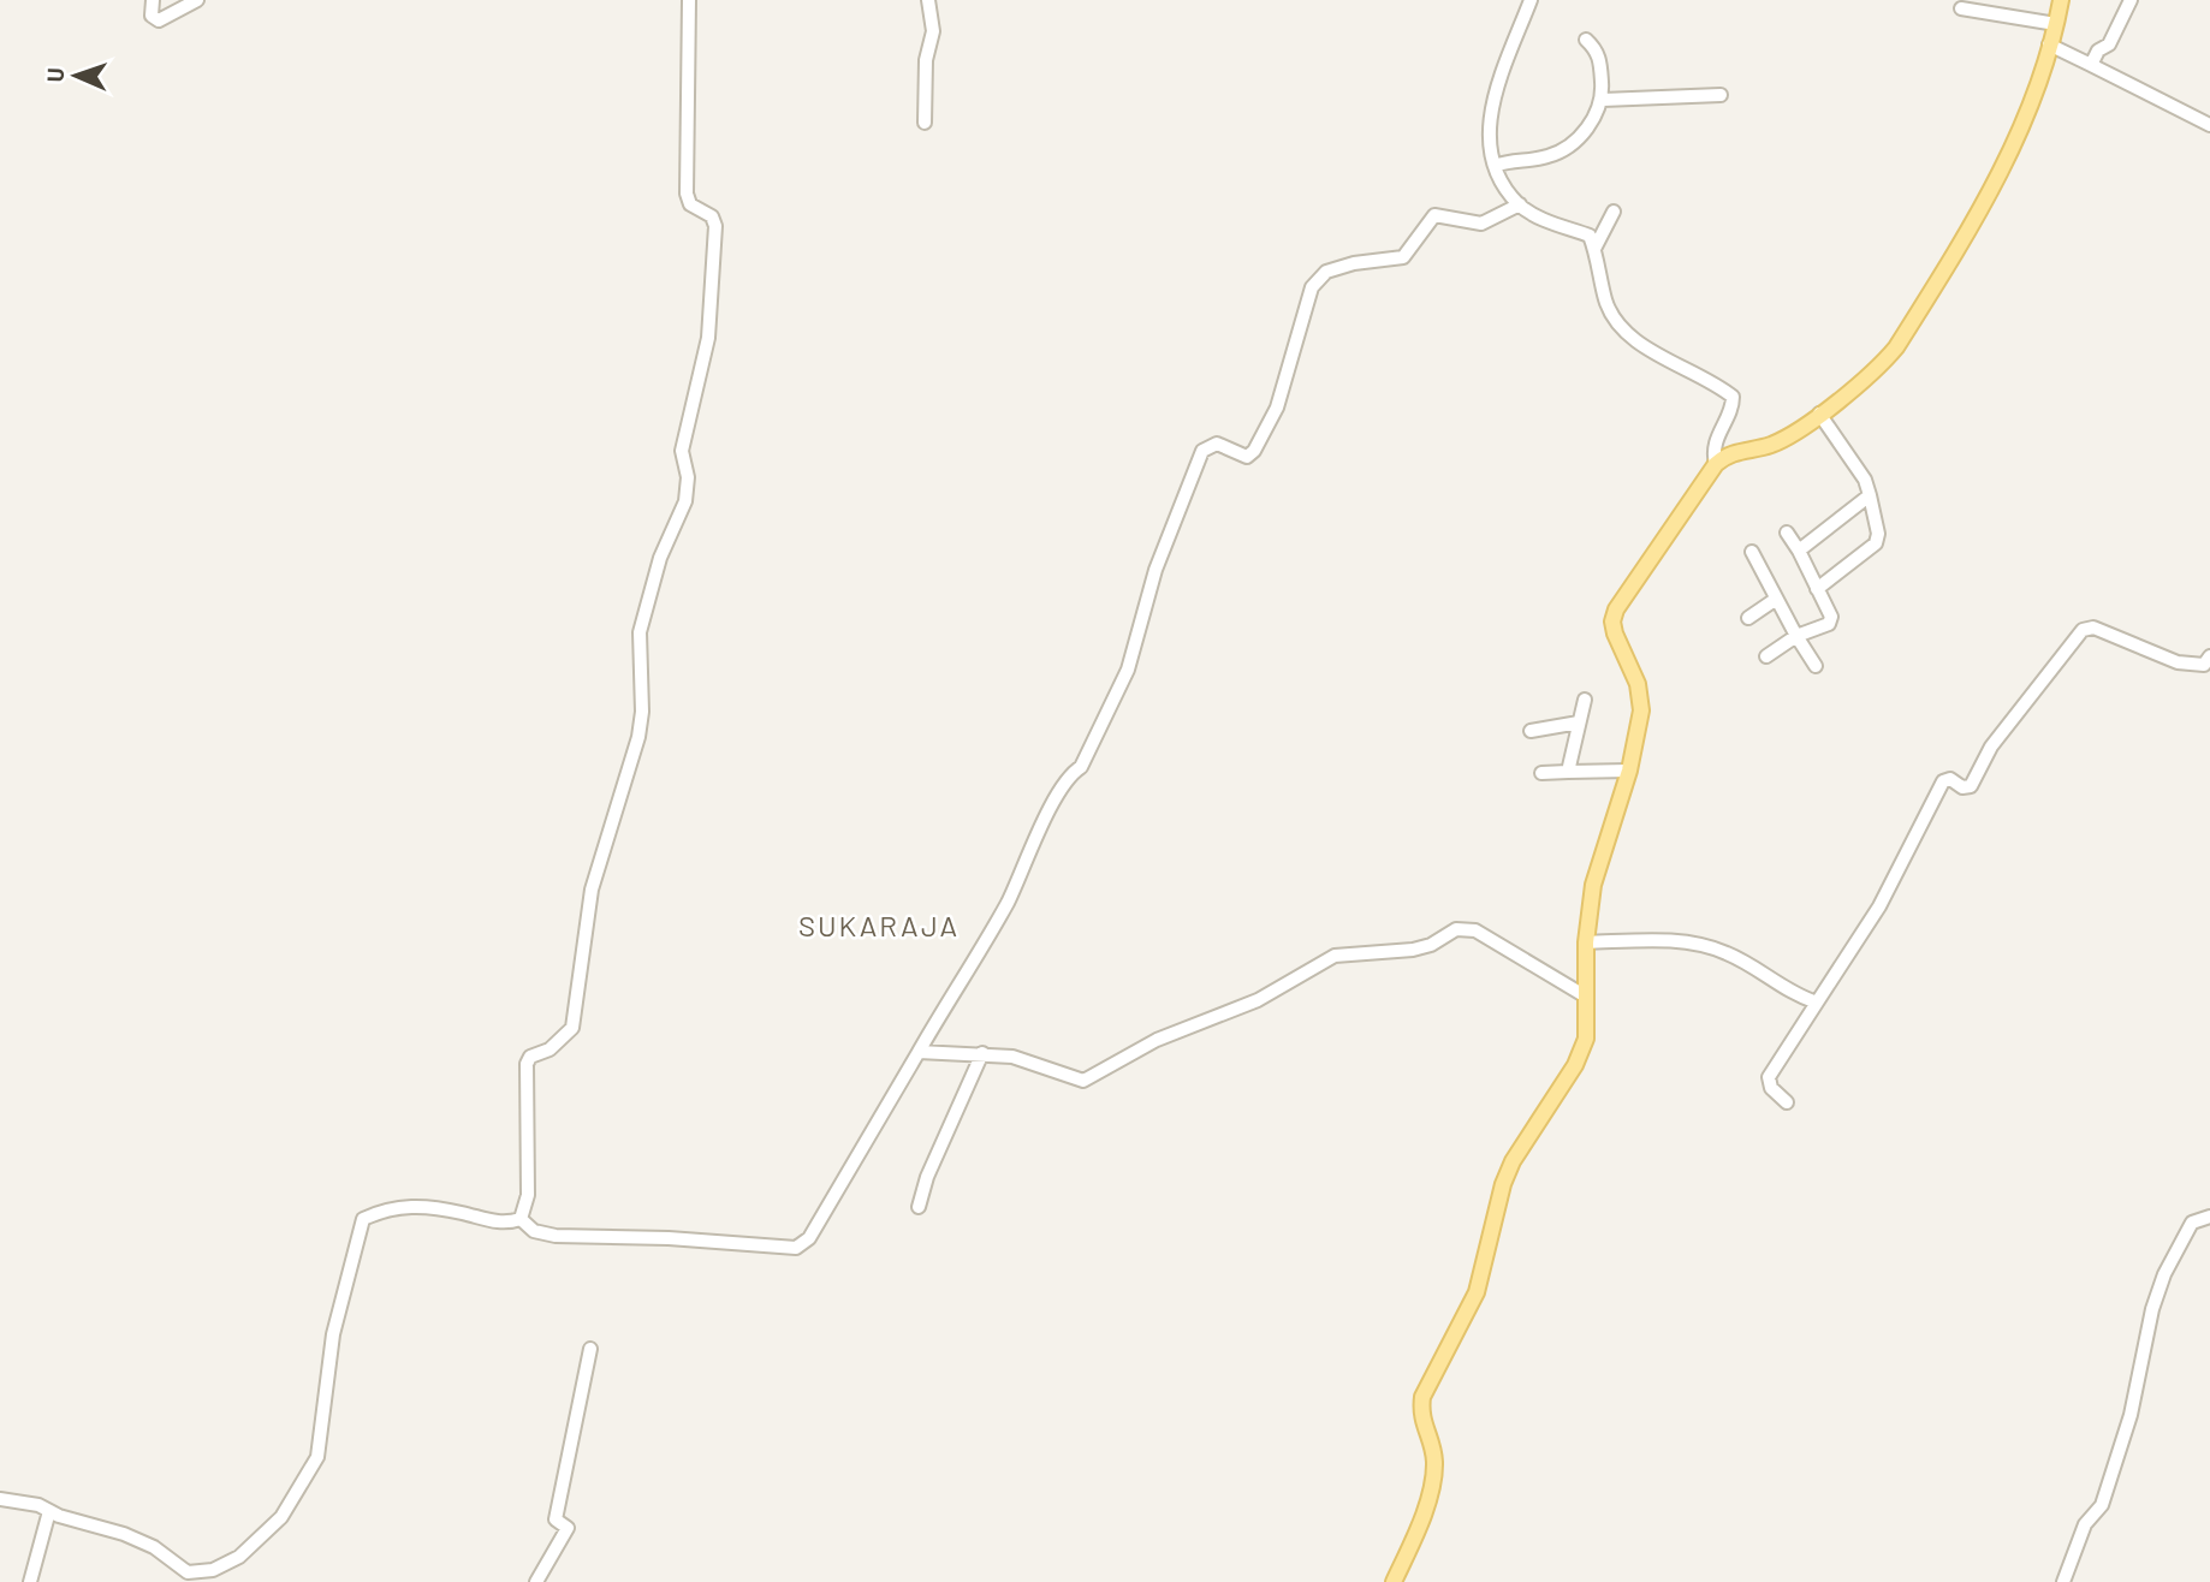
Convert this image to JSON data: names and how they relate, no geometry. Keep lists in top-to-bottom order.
{
  "districts": ["SUKARAJA"],
  "north": "left"
}
